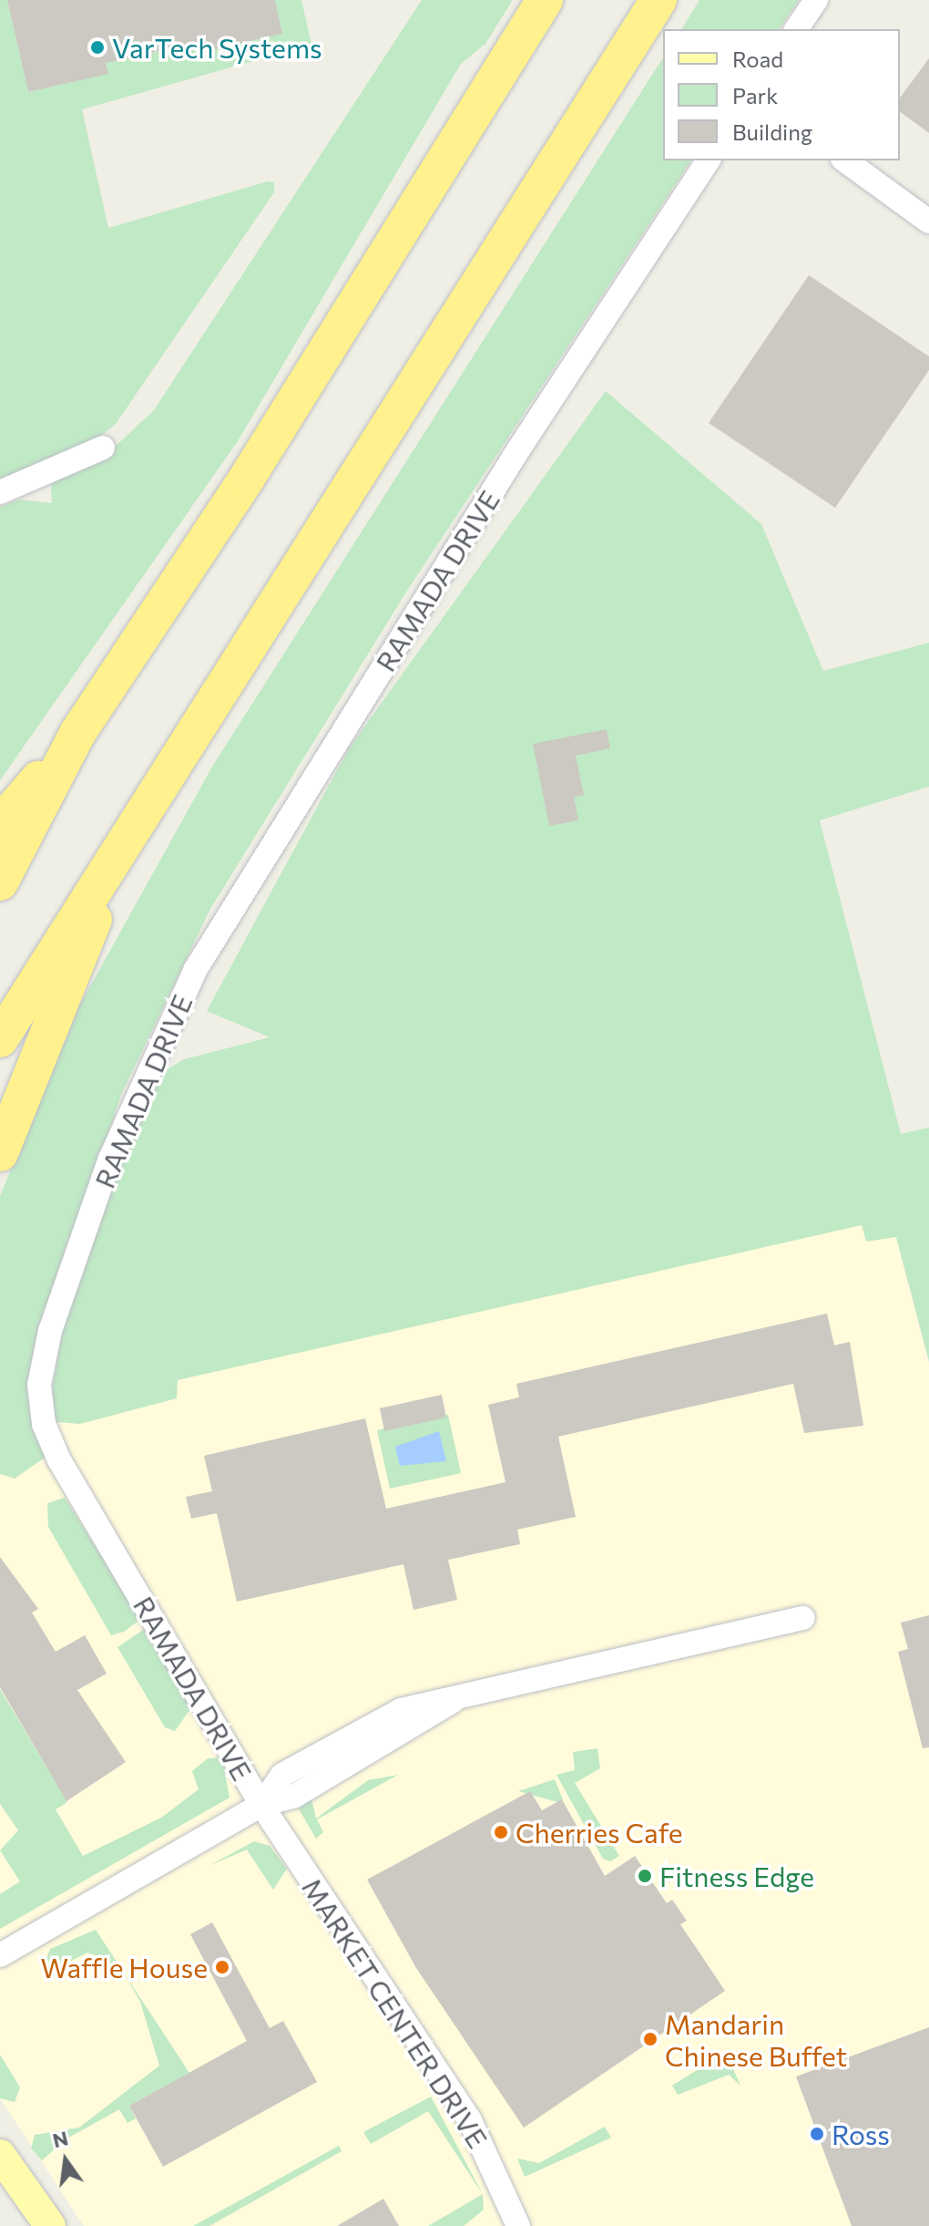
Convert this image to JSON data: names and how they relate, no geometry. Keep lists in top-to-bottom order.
{
  "streets": {
    "street": ["RAMADA DRIVE", "MARKET CENTER DRIVE"]
  },
  "crossings": [
    ["RAMADA DRIVE", "MARKET CENTER DRIVE"]
  ],
  "places": [
    "VarTech Systems",
    "Cherries Cafe",
    "Fitness Edge",
    "Waffle House",
    "Mandarin Chinese Buffet",
    "Ross"
  ],
  "legend": ["Road", "Park", "Building"],
  "north": "top"
}
